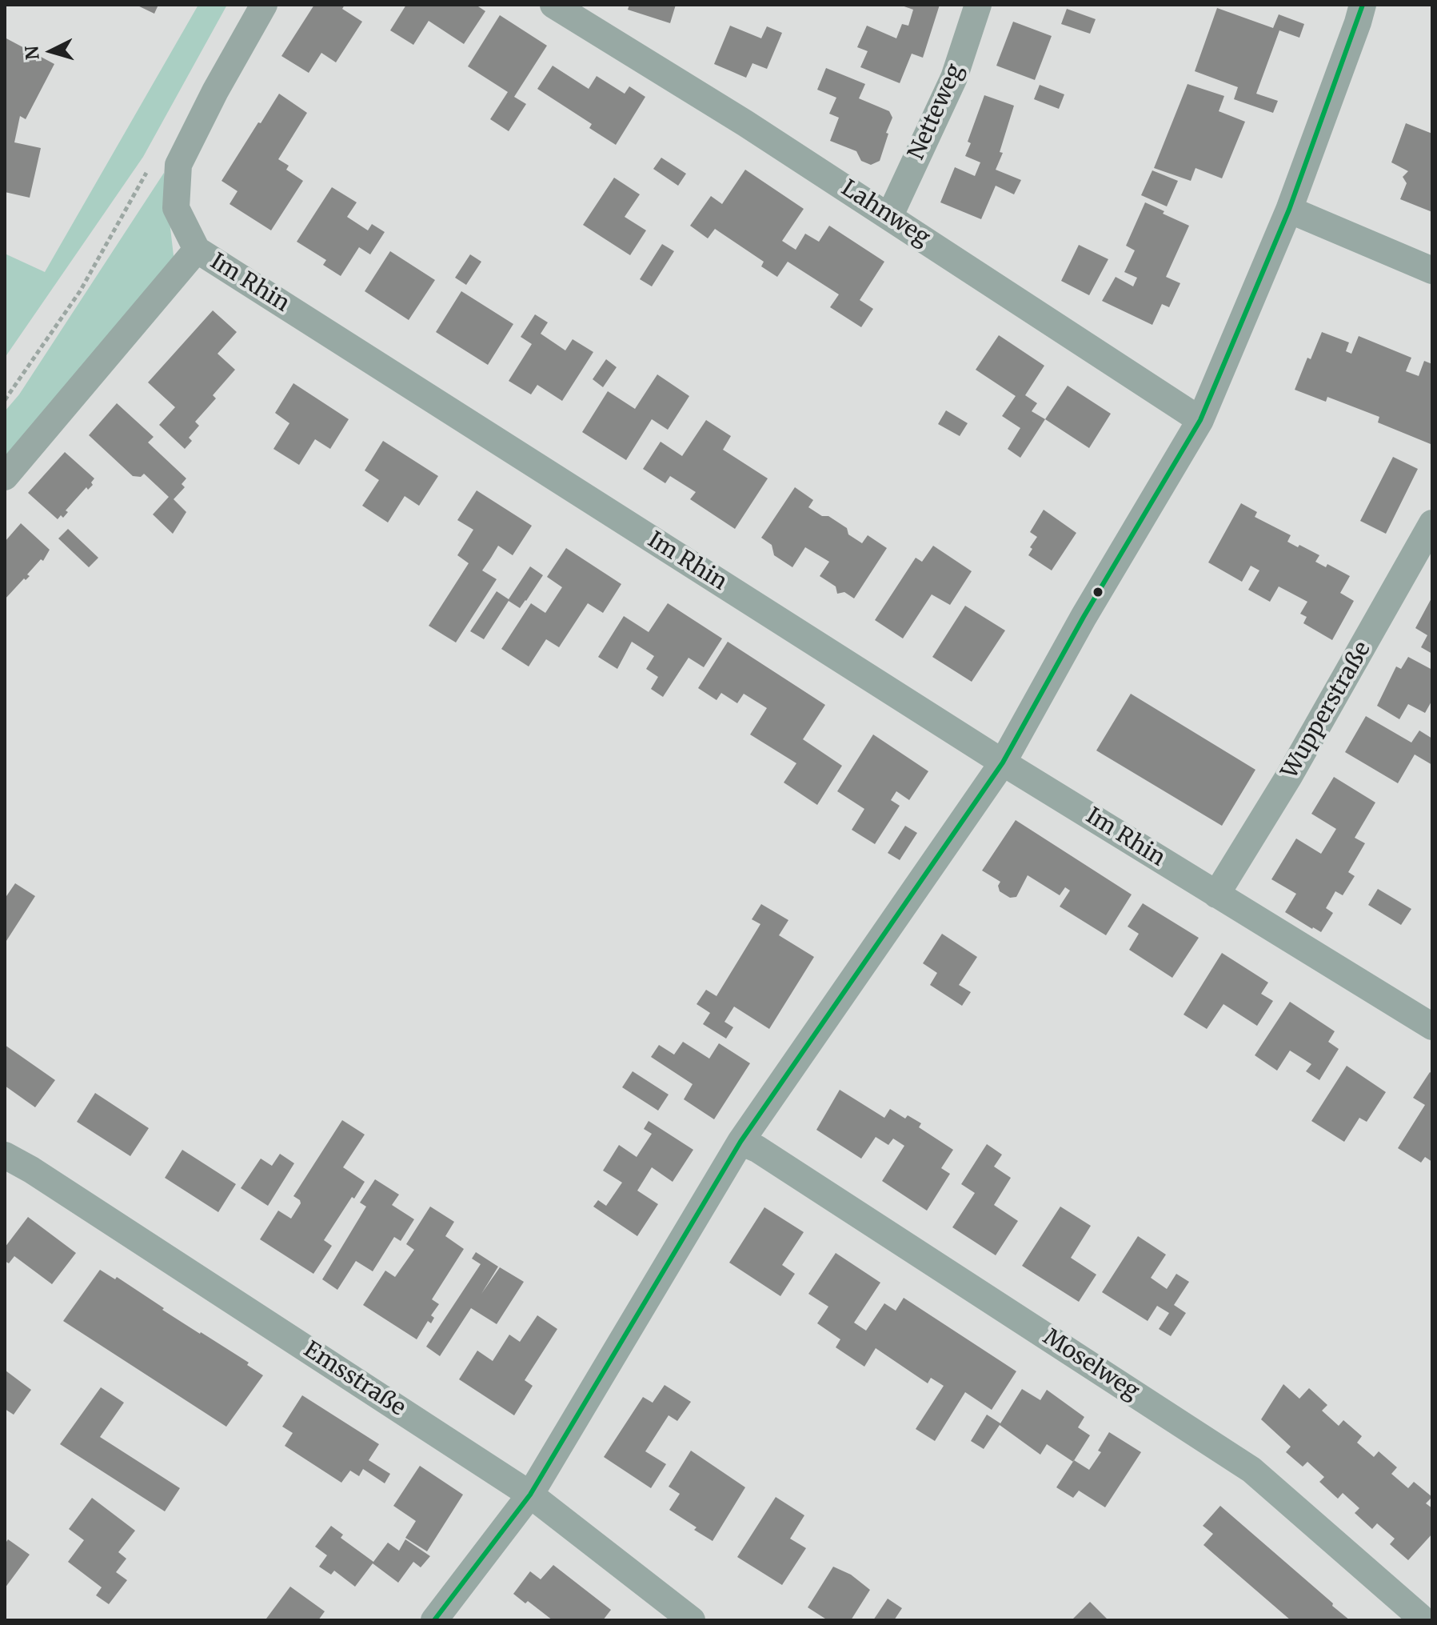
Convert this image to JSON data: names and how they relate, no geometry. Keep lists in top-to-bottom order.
{
  "streets": {
    "street": [
      "Netteweg",
      "Lahnweg",
      "Im Rhin",
      "Wupperstraße",
      "Moselweg",
      "Emsstraße"
    ]
  },
  "crossings": [
    ["Netteweg", "Lahnweg"],
    ["Im Rhin", "Wupperstraße"]
  ],
  "north": "left"
}
